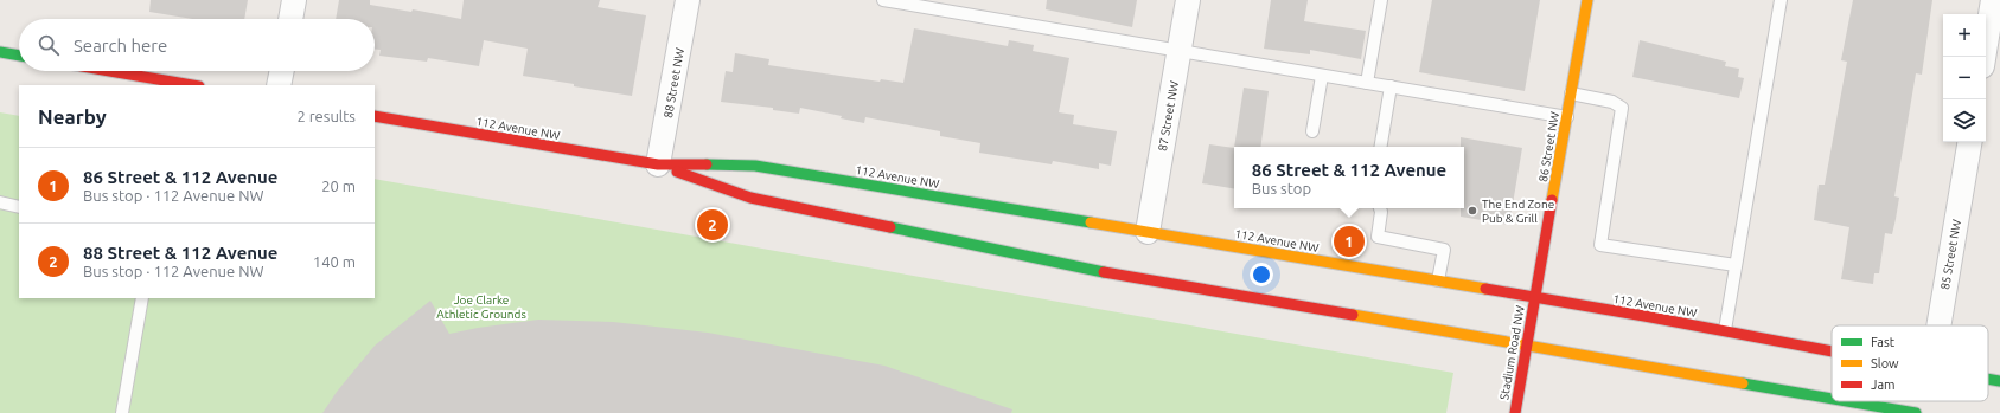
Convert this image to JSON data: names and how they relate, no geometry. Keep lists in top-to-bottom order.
{
  "streets": {
    "main road": ["112 Avenue NW", "86 Street NW", "Stadium Road NW"],
    "street": ["88 Street NW", "87 Street NW", "85 Street NW"]
  },
  "crossings": [
    ["88 Street NW", "112 Avenue NW"],
    ["87 Street NW", "112 Avenue NW"],
    ["112 Avenue NW", "86 Street NW"],
    ["112 Avenue NW", "Stadium Road NW"],
    ["86 Street NW", "Stadium Road NW"]
  ],
  "parks": ["Joe Clarke Athletic Grounds"],
  "places": ["The End Zone Pub & Grill"],
  "legend": ["Fast", "Slow", "Jam"],
  "page": {
    "map_buttons": ["+", "−"],
    "search": "Search here",
    "heading": ["Nearby", "2 results"],
    "popup": ["86 Street & 112 Avenue", "Bus stop"],
    "list": [
      {
        "mark": "1",
        "name": "86 Street & 112 Avenue",
        "note": "Bus stop · 112 Avenue NW",
        "value": "20 m"
      },
      {
        "mark": "2",
        "name": "88 Street & 112 Avenue",
        "note": "Bus stop · 112 Avenue NW",
        "value": "140 m"
      }
    ],
    "pins": ["2", "1"]
  }
}
